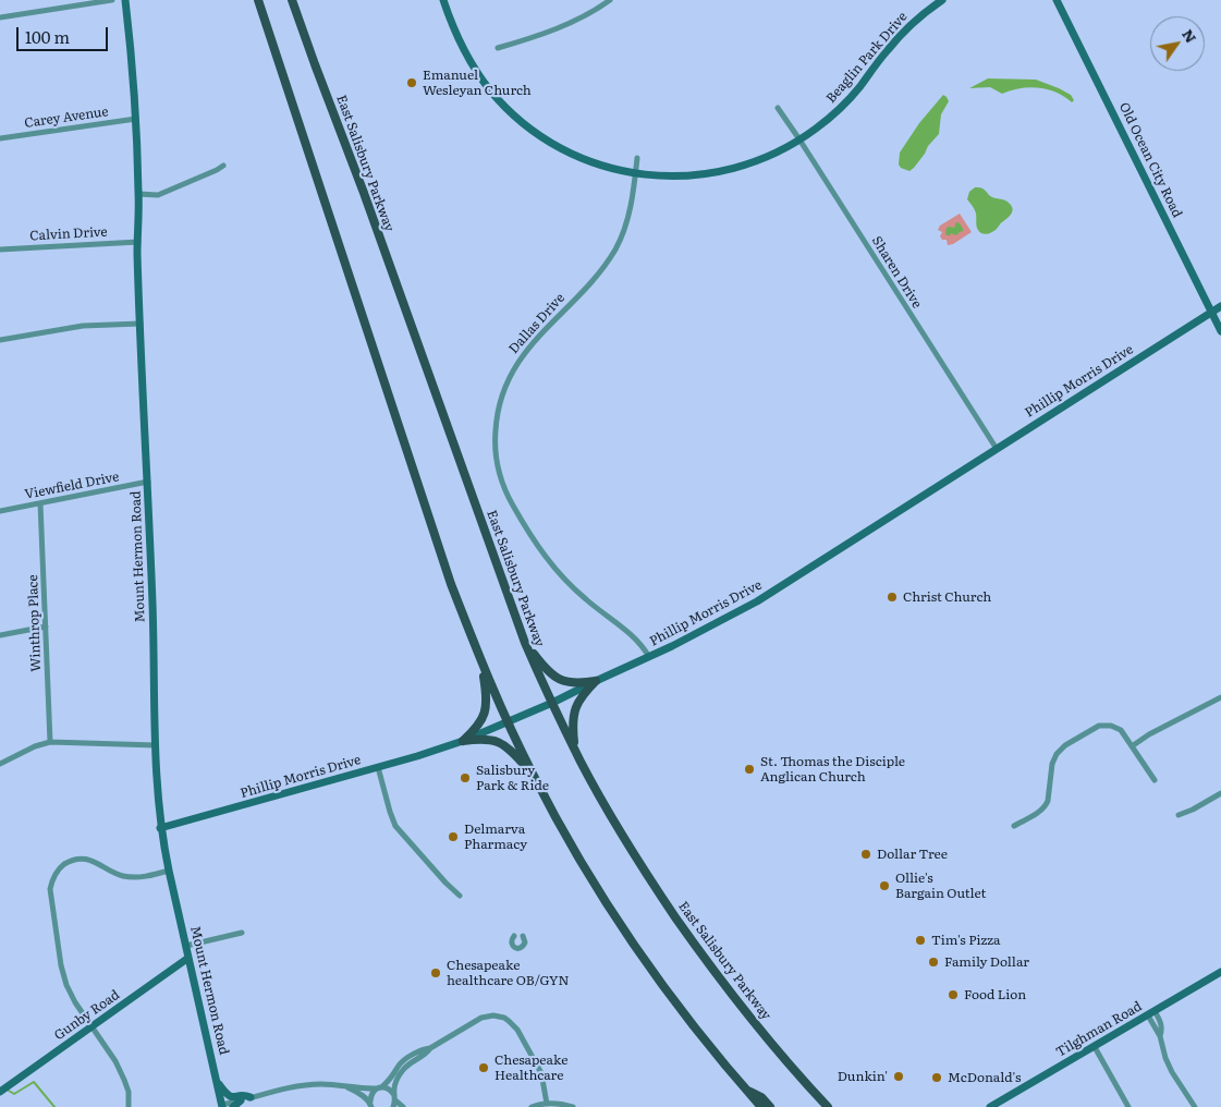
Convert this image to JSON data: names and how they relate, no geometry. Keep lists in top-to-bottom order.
{
  "streets": {
    "main road": [
      "Beaglin Park Drive",
      "Old Ocean City Road",
      "East Salisbury Parkway",
      "Phillip Morris Drive",
      "Mount Hermon Road",
      "Gunby Road",
      "Tilghman Road"
    ],
    "street": [
      "Carey Avenue",
      "Calvin Drive",
      "Sharen Drive",
      "Dallas Drive",
      "Viewfield Drive",
      "Winthrop Place"
    ]
  },
  "crossings": [
    ["Beaglin Park Drive", "Sharen Drive"],
    ["Beaglin Park Drive", "Dallas Drive"],
    ["Carey Avenue", "Mount Hermon Road"],
    ["Old Ocean City Road", "Phillip Morris Drive"],
    ["East Salisbury Parkway", "Phillip Morris Drive"],
    ["Calvin Drive", "Mount Hermon Road"],
    ["Sharen Drive", "Phillip Morris Drive"],
    ["Dallas Drive", "Phillip Morris Drive"],
    ["Phillip Morris Drive", "Mount Hermon Road"],
    ["Viewfield Drive", "Mount Hermon Road"],
    ["Viewfield Drive", "Winthrop Place"],
    ["Mount Hermon Road", "Gunby Road"]
  ],
  "places": [
    "Emanuel Wesleyan Church",
    "Christ Church",
    "St. Thomas the Disciple Anglican Church",
    "Salisbury Park & Ride",
    "Delmarva Pharmacy",
    "Dollar Tree",
    "Ollie's Bargain Outlet",
    "Tim's Pizza",
    "Family Dollar",
    "Chesapeake healthcare OB/GYN",
    "Food Lion",
    "Chesapeake Healthcare",
    "Dunkin'",
    "McDonald's"
  ],
  "scale_bar": "100 m",
  "north": "top right"
}
